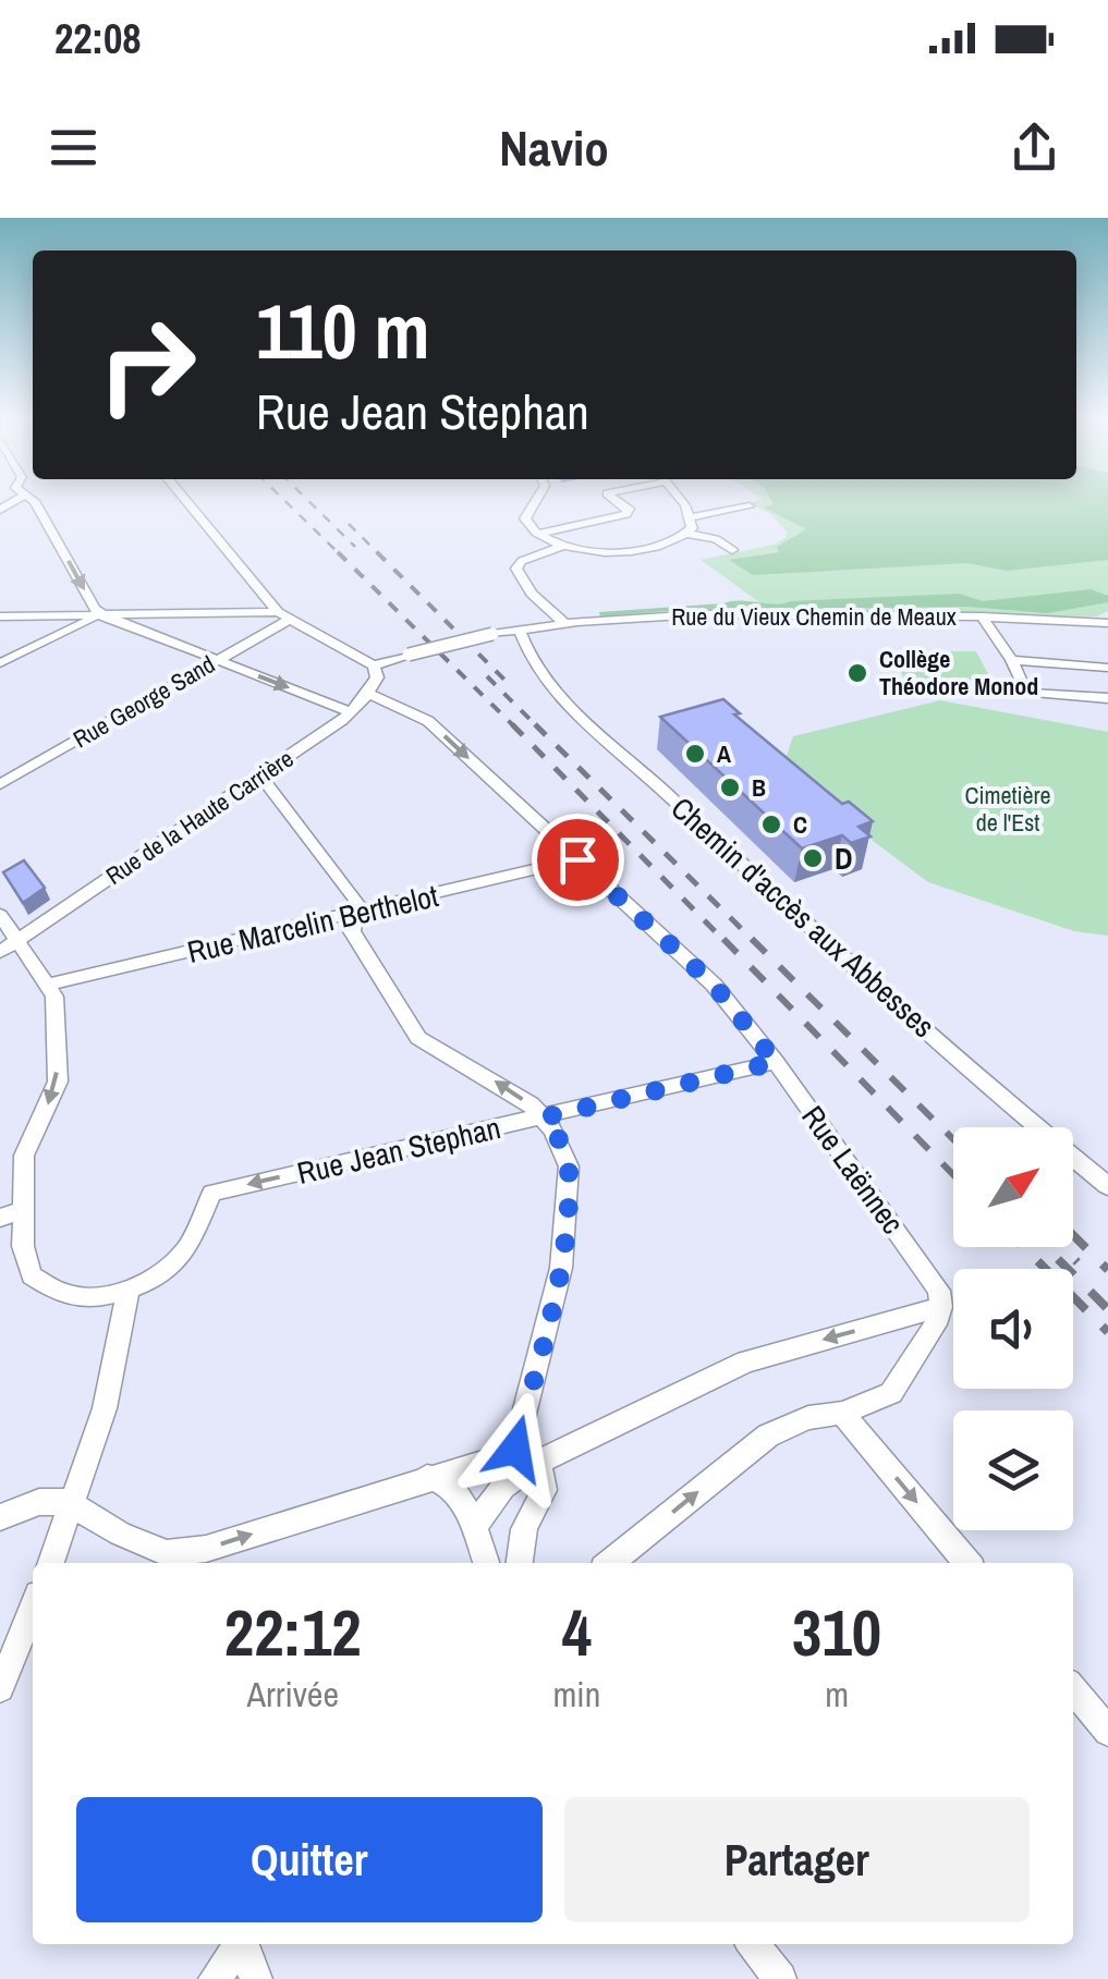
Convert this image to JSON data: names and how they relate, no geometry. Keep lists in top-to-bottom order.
{
  "streets": {
    "street": [
      "Rue du Vieux Chemin de Meaux",
      "Rue George Sand",
      "Rue de la Haute Carrière",
      "Chemin d'accès aux Abbesses",
      "Rue Marcelin Berthelot",
      "Rue Jean Stephan",
      "Rue Laënnec"
    ]
  },
  "crossings": [
    ["Rue du Vieux Chemin de Meaux", "Rue de la Haute Carrière"],
    ["Rue du Vieux Chemin de Meaux", "Chemin d'accès aux Abbesses"],
    ["Rue de la Haute Carrière", "Rue Laënnec"],
    ["Rue Marcelin Berthelot", "Rue Laënnec"],
    ["Rue Jean Stephan", "Rue Laënnec"]
  ],
  "one_way": ["Rue Jean Stephan"],
  "parks": ["Cimetière de l'Est"],
  "places": [
    "Collège Théodore Monod",
    "A",
    "B",
    "C",
    "D"
  ],
  "north": "top right",
  "page": {
    "status": "22:08",
    "header": "Navio",
    "turn": ["110 m", "Rue Jean Stephan"],
    "eta": [
      "22:12",
      "Arrivée",
      "4",
      "min",
      "310",
      "m"
    ],
    "buttons": ["Quitter", "Partager"]
  }
}
